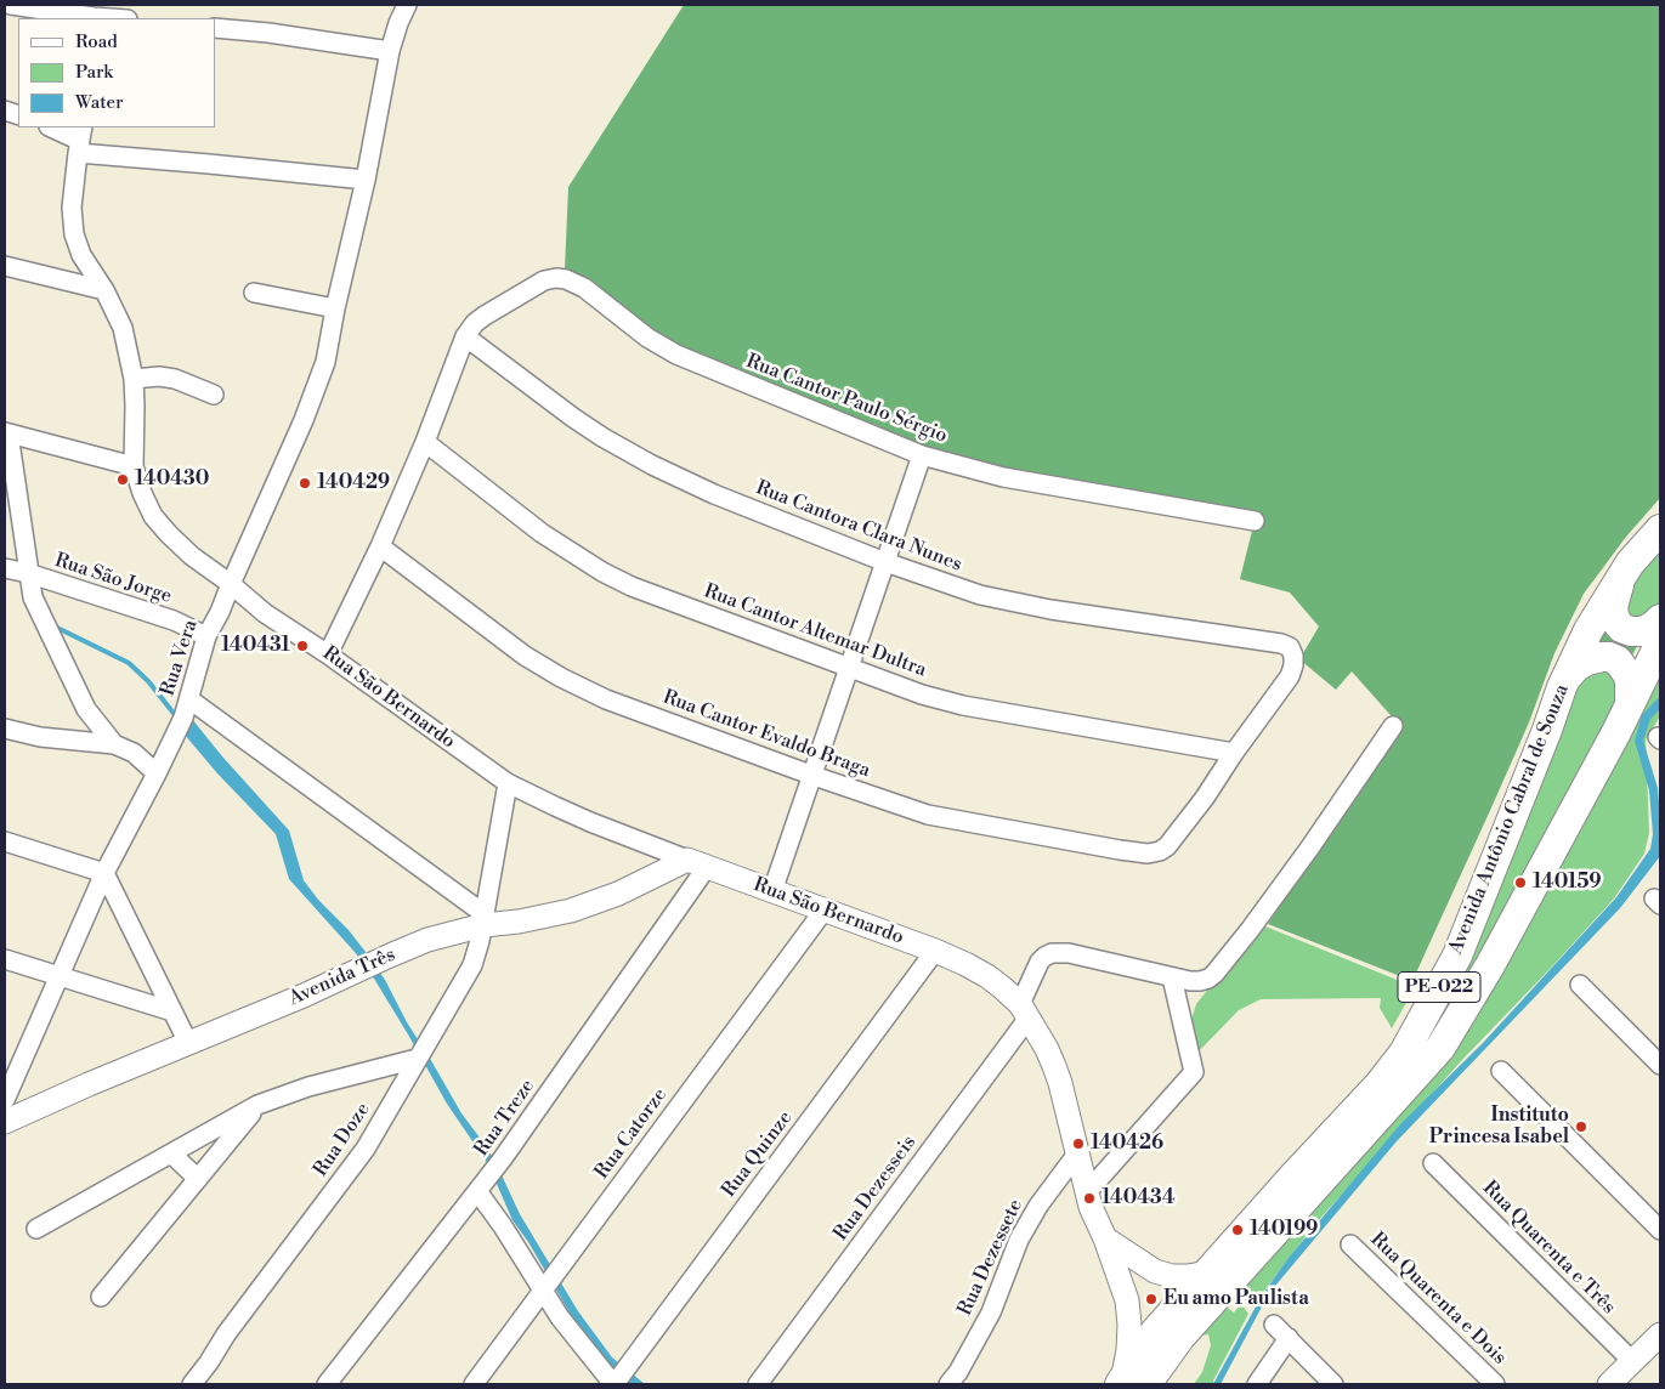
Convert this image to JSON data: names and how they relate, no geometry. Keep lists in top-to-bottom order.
{
  "streets": {
    "highway": ["Avenida Antônio Cabral de Souza", "PE-022"],
    "street": [
      "Rua Cantor Paulo Sérgio",
      "Rua Cantora Clara Nunes",
      "Rua São Jorge",
      "Rua Cantor Altemar Dultra",
      "Rua Vera",
      "Rua São Bernardo",
      "Rua Cantor Evaldo Braga",
      "Avenida Três",
      "Rua Treze",
      "Rua Catorze",
      "Rua Doze",
      "Rua Quinze",
      "Rua Dezesseis",
      "Rua Quarenta e Três",
      "Rua Dezessete",
      "Rua Quarenta e Dois"
    ]
  },
  "crossings": [
    ["Rua Cantor Paulo Sérgio", "Rua Cantora Clara Nunes"],
    ["Rua Cantora Clara Nunes", "Rua Cantor Evaldo Braga"],
    ["Rua São Jorge", "Rua Vera"],
    ["Rua Cantor Altemar Dultra", "Rua Cantor Evaldo Braga"],
    ["Rua Vera", "Rua São Bernardo"],
    ["Rua São Bernardo", "Avenida Três"],
    ["Rua São Bernardo", "Rua Treze"],
    ["Rua São Bernardo", "Rua Catorze"],
    ["Rua São Bernardo", "Rua Doze"],
    ["Rua São Bernardo", "Rua Quinze"],
    ["Rua São Bernardo", "Rua Dezesseis"],
    ["Avenida Três", "Rua Treze"],
    ["Avenida Três", "Rua Doze"]
  ],
  "places": [
    "140430",
    "140429",
    "140431",
    "140159",
    "Instituto Princesa Isabel",
    "140426",
    "140434",
    "140199",
    "Eu amo Paulista"
  ],
  "legend": ["Road", "Park", "Water"]
}
